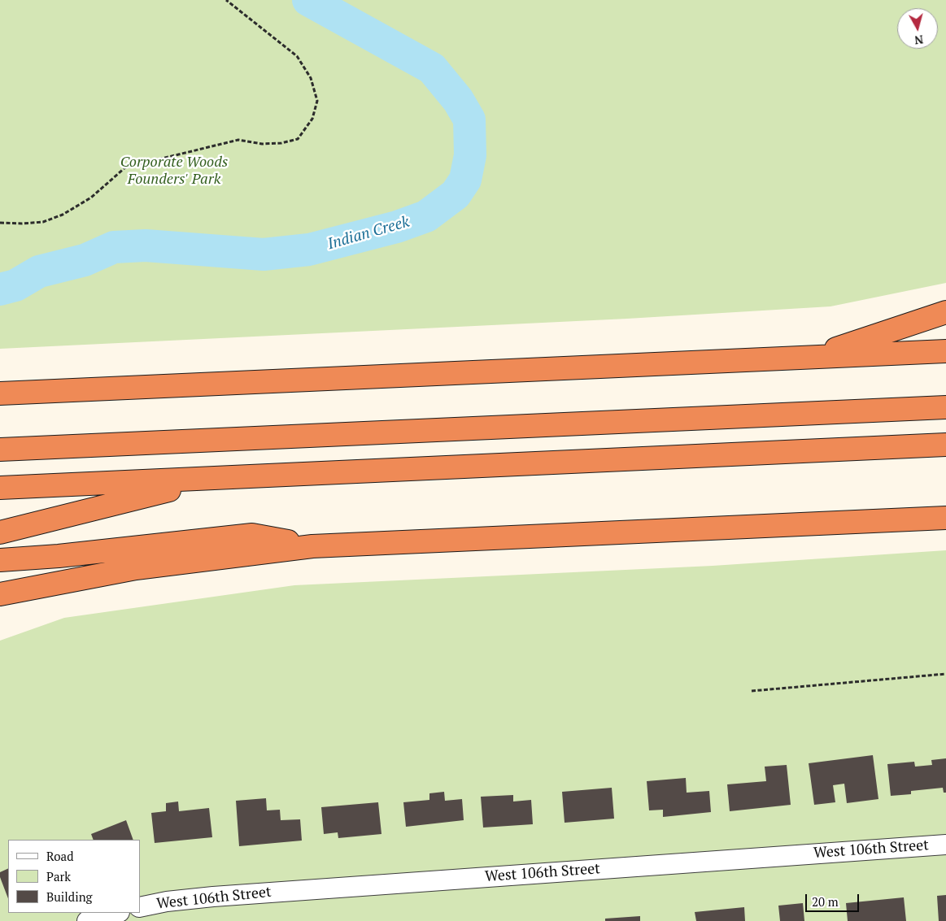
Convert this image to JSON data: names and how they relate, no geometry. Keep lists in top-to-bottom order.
{
  "streets": {
    "street": ["West 106th Street"]
  },
  "water": ["Indian Creek"],
  "parks": ["Corporate Woods Founders' Park"],
  "legend": ["Road", "Park", "Building"],
  "scale_bar": "20 m",
  "north": "bottom"
}
